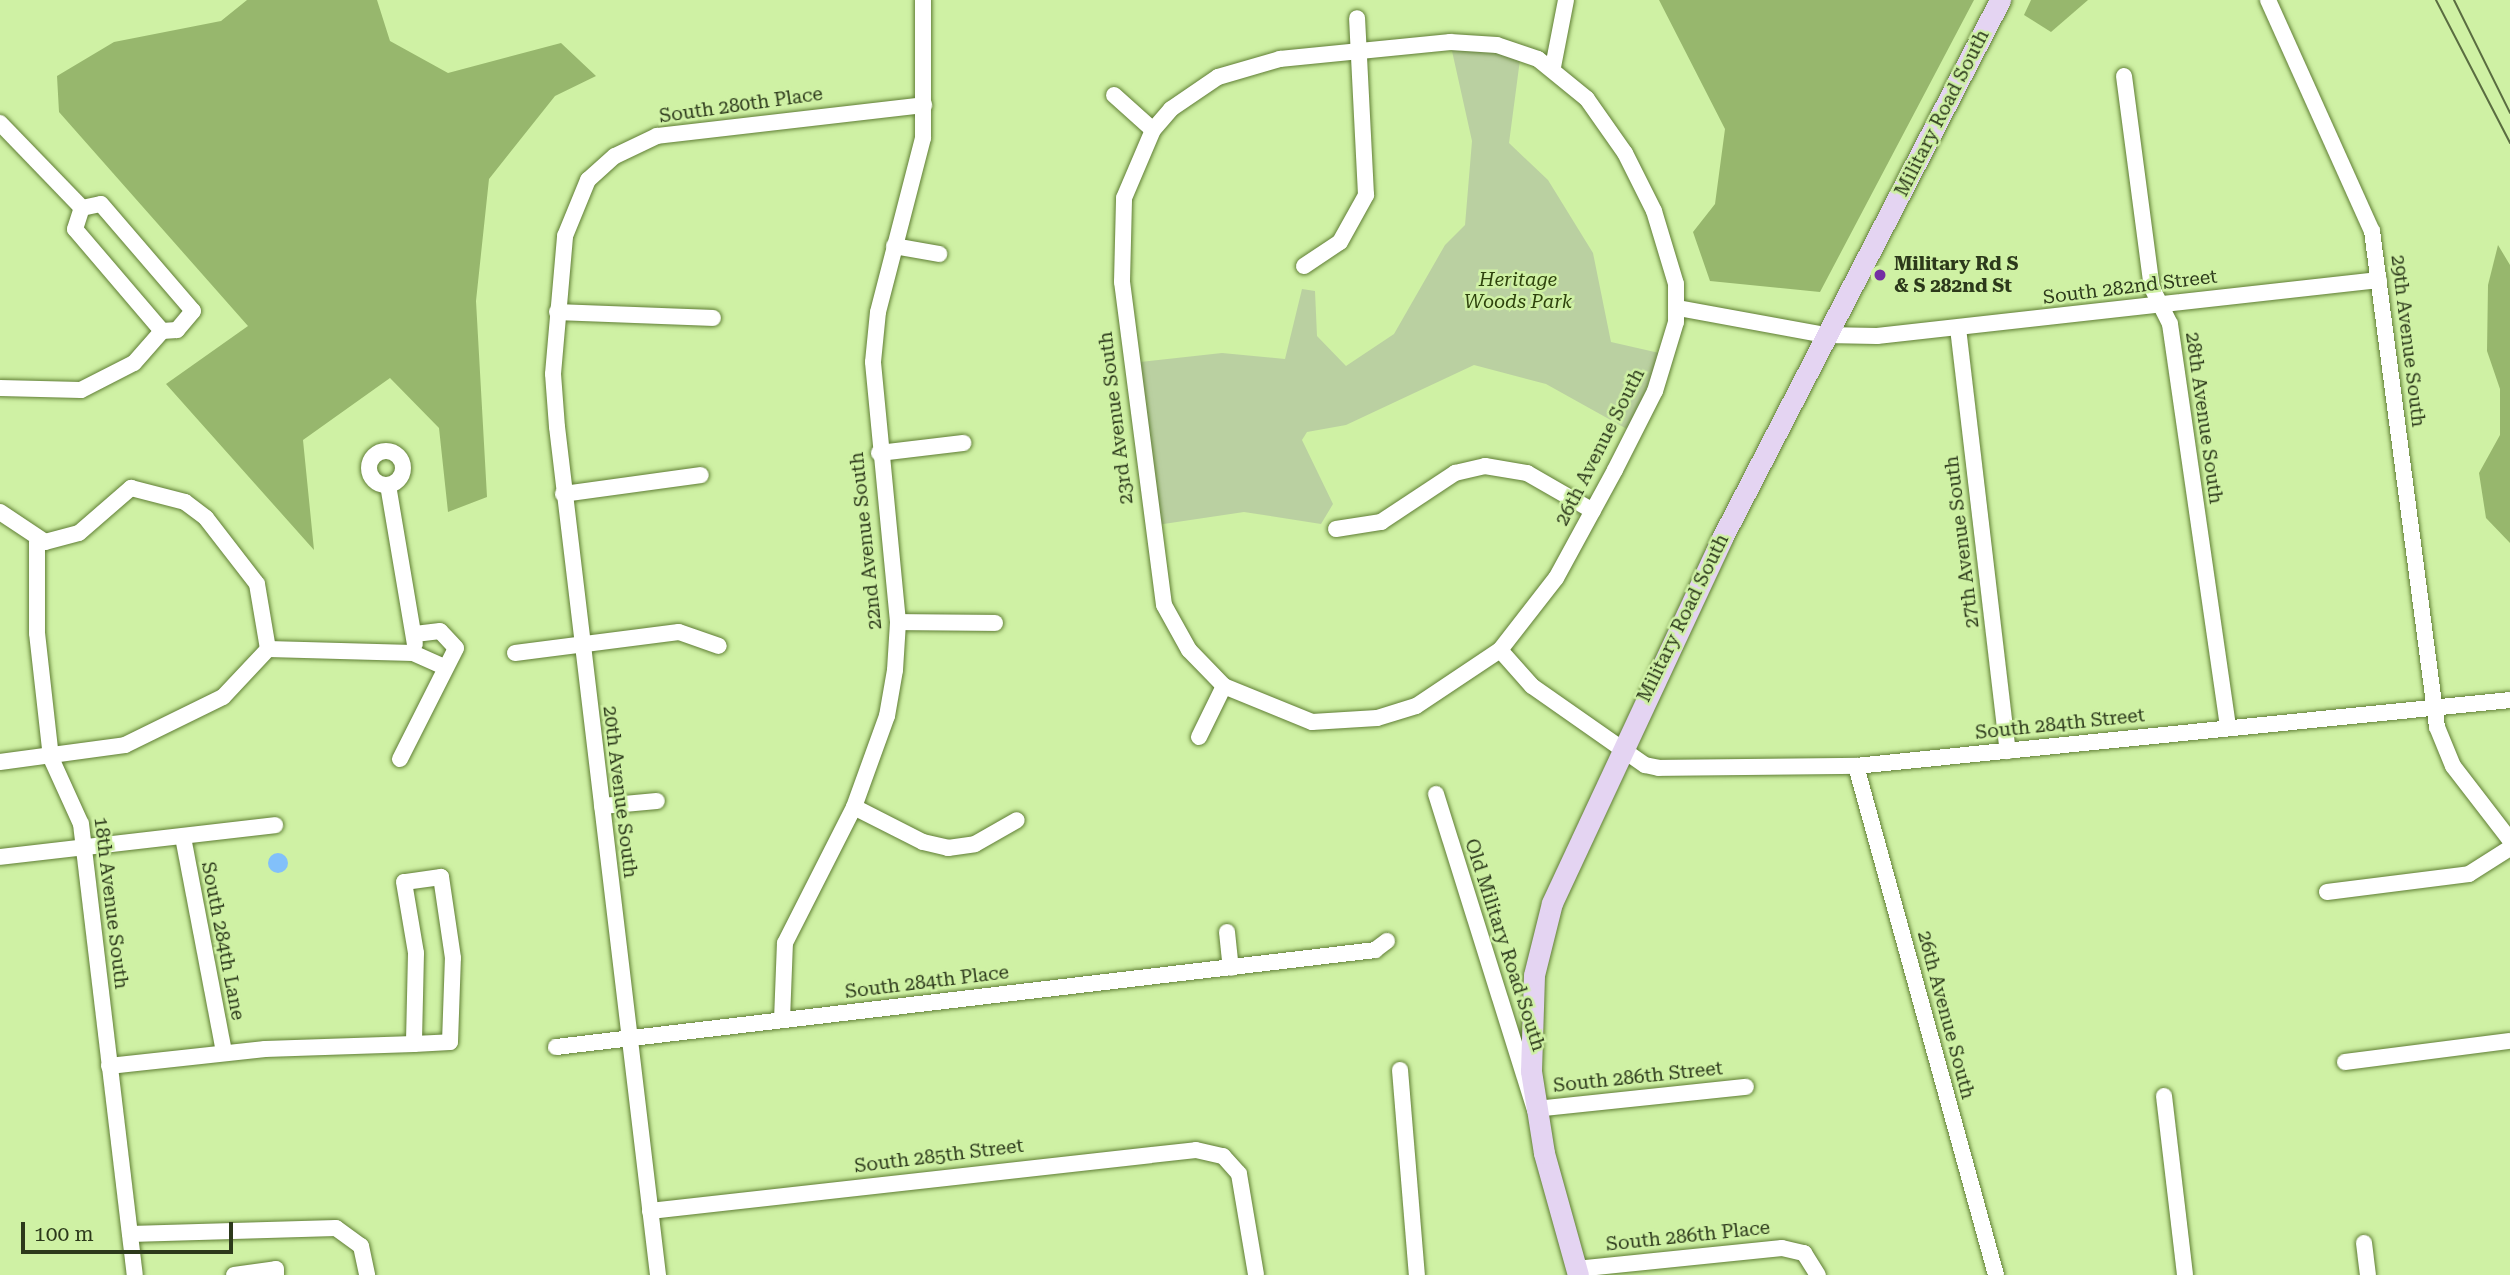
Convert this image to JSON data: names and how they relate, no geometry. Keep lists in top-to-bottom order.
{
  "streets": {
    "main road": ["Military Road South"],
    "street": [
      "South 280th Place",
      "South 282nd Street",
      "29th Avenue South",
      "23rd Avenue South",
      "28th Avenue South",
      "26th Avenue South",
      "22nd Avenue South",
      "27th Avenue South",
      "South 284th Street",
      "20th Avenue South",
      "18th Avenue South",
      "South 284th Lane",
      "Old Military Road South",
      "South 284th Place",
      "South 286th Street",
      "South 285th Street",
      "South 286th Place"
    ]
  },
  "crossings": [
    ["South 280th Place", "22nd Avenue South"],
    ["South 280th Place", "20th Avenue South"],
    ["Military Road South", "South 282nd Street"],
    ["Military Road South", "South 284th Street"],
    ["Military Road South", "Old Military Road South"],
    ["Military Road South", "South 286th Street"],
    ["Military Road South", "South 286th Place"],
    ["South 282nd Street", "29th Avenue South"],
    ["South 282nd Street", "28th Avenue South"],
    ["South 282nd Street", "26th Avenue South"],
    ["South 282nd Street", "27th Avenue South"],
    ["29th Avenue South", "South 284th Street"],
    ["28th Avenue South", "South 284th Street"],
    ["26th Avenue South", "South 284th Street"],
    ["22nd Avenue South", "South 284th Place"],
    ["27th Avenue South", "South 284th Street"],
    ["20th Avenue South", "South 284th Place"],
    ["20th Avenue South", "South 285th Street"],
    ["Old Military Road South", "South 286th Street"]
  ],
  "parks": ["Heritage Woods Park"],
  "places": ["Military Rd S & S 282nd St"],
  "scale_bar": "100 m"
}
